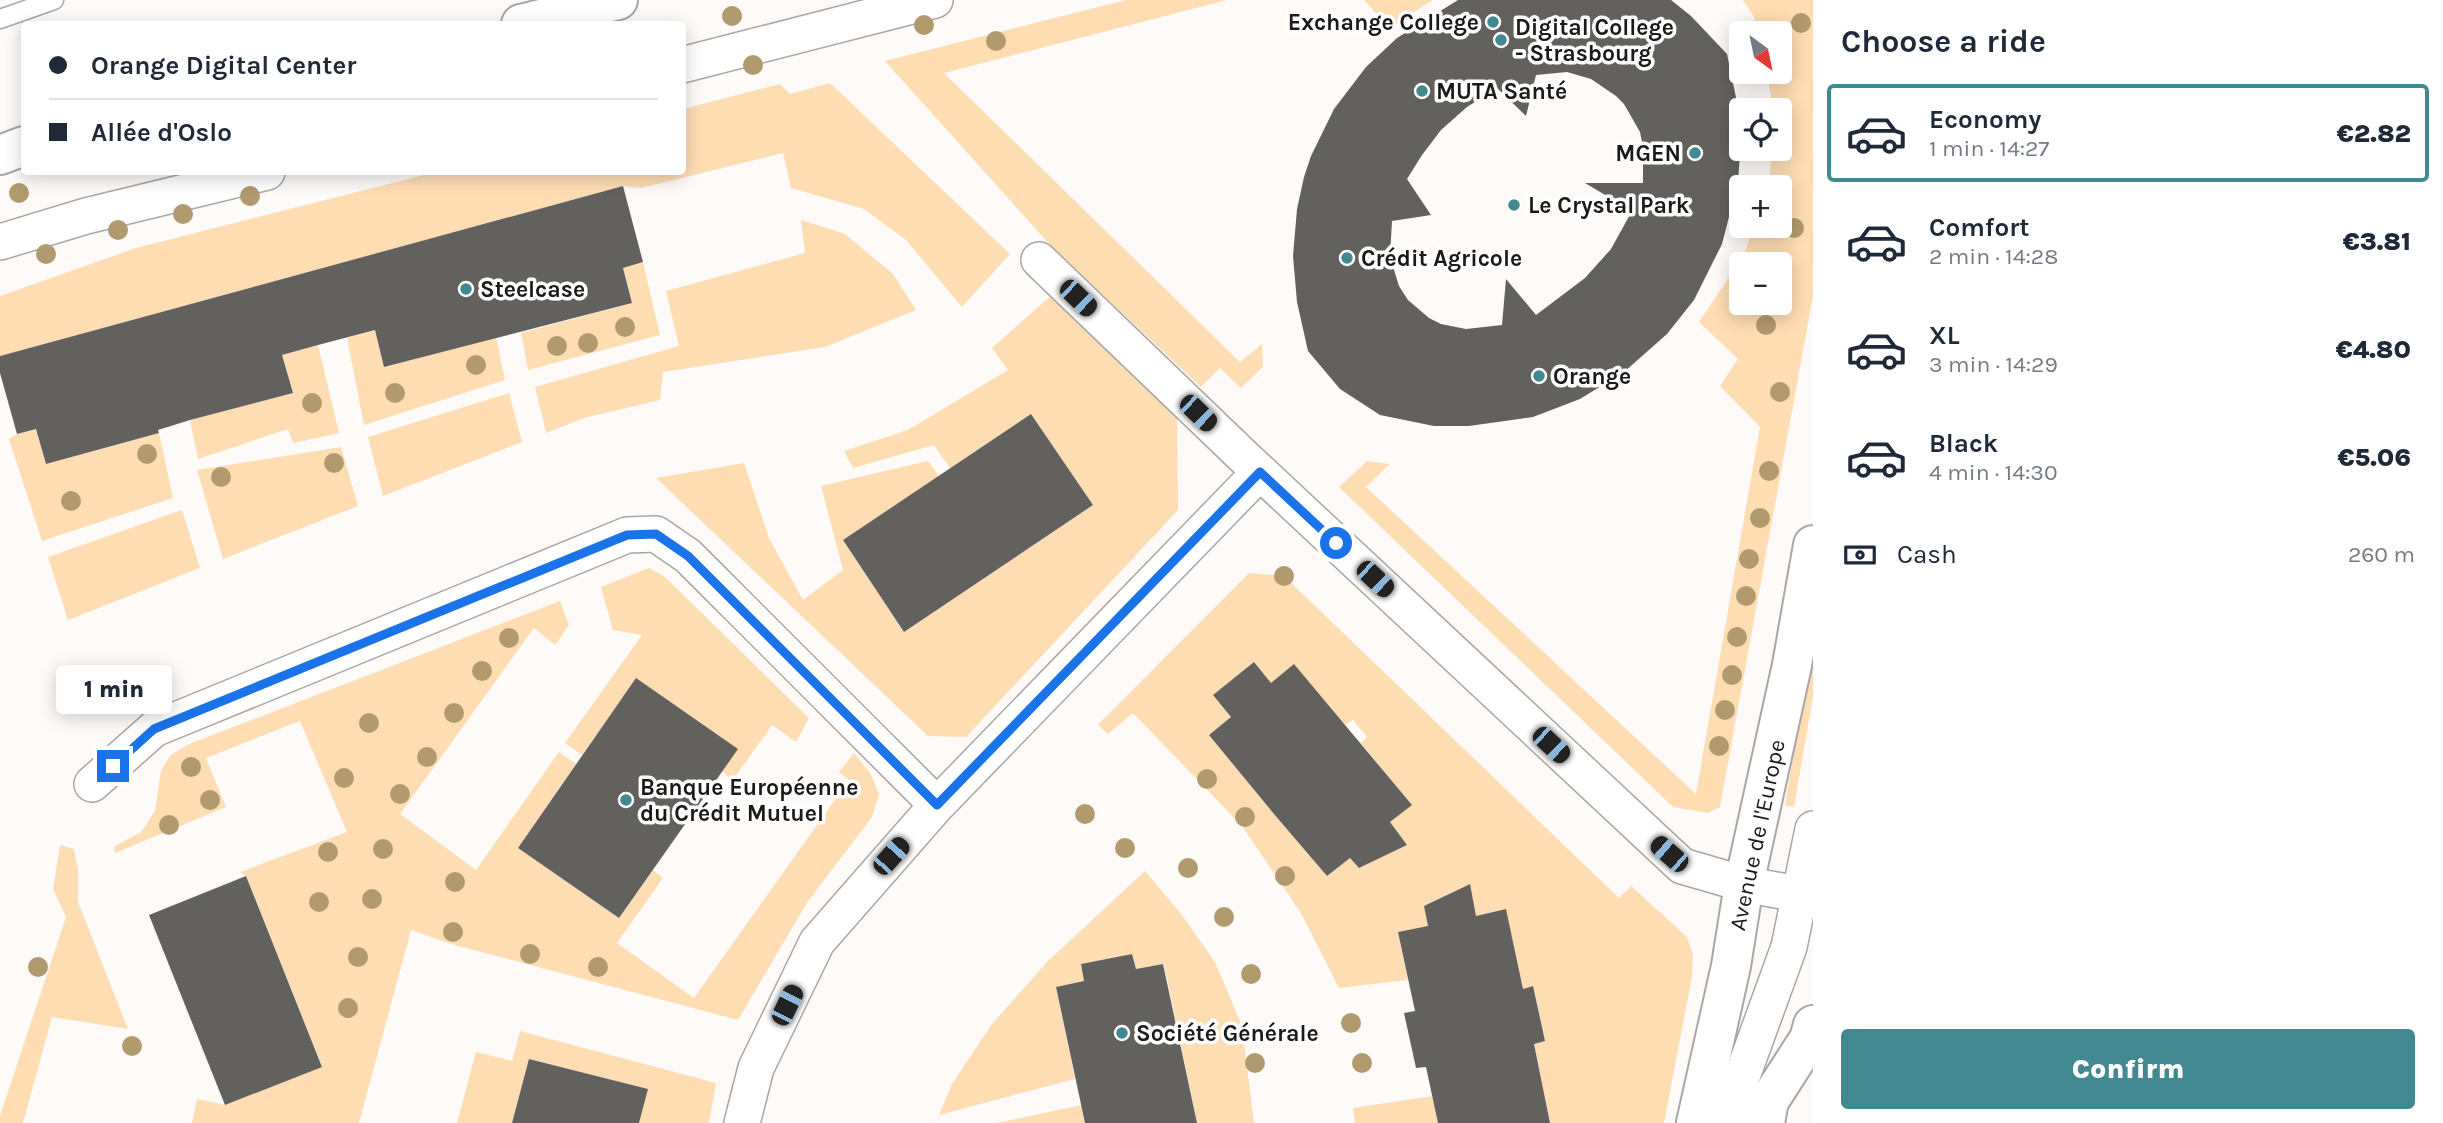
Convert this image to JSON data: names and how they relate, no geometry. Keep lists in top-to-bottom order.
{
  "streets": {
    "street": ["Avenue de l'Europe"]
  },
  "places": [
    "Exchange College",
    "Digital College - Strasbourg",
    "MUTA Santé",
    "MGEN",
    "Le Crystal Park",
    "Crédit Agricole",
    "Steelcase",
    "Orange",
    "Banque Européenne du Crédit Mutuel",
    "Société Générale"
  ],
  "north": "bottom right",
  "page": {
    "heading": "Choose a ride",
    "map_buttons": ["+", "−"],
    "banner": ["Orange Digital Center", "Allée d'Oslo"],
    "list": [
      {
        "name": "Economy",
        "note": "1 min · 14:27",
        "value": "€2.82"
      },
      {
        "name": "Comfort",
        "note": "2 min · 14:28",
        "value": "€3.81"
      },
      {
        "name": "XL",
        "note": "3 min · 14:29",
        "value": "€4.80"
      },
      {
        "name": "Black",
        "note": "4 min · 14:30",
        "value": "€5.06"
      }
    ],
    "pay": ["Cash", "260 m"],
    "bubble": "1 min",
    "buttons": "Confirm"
  }
}
